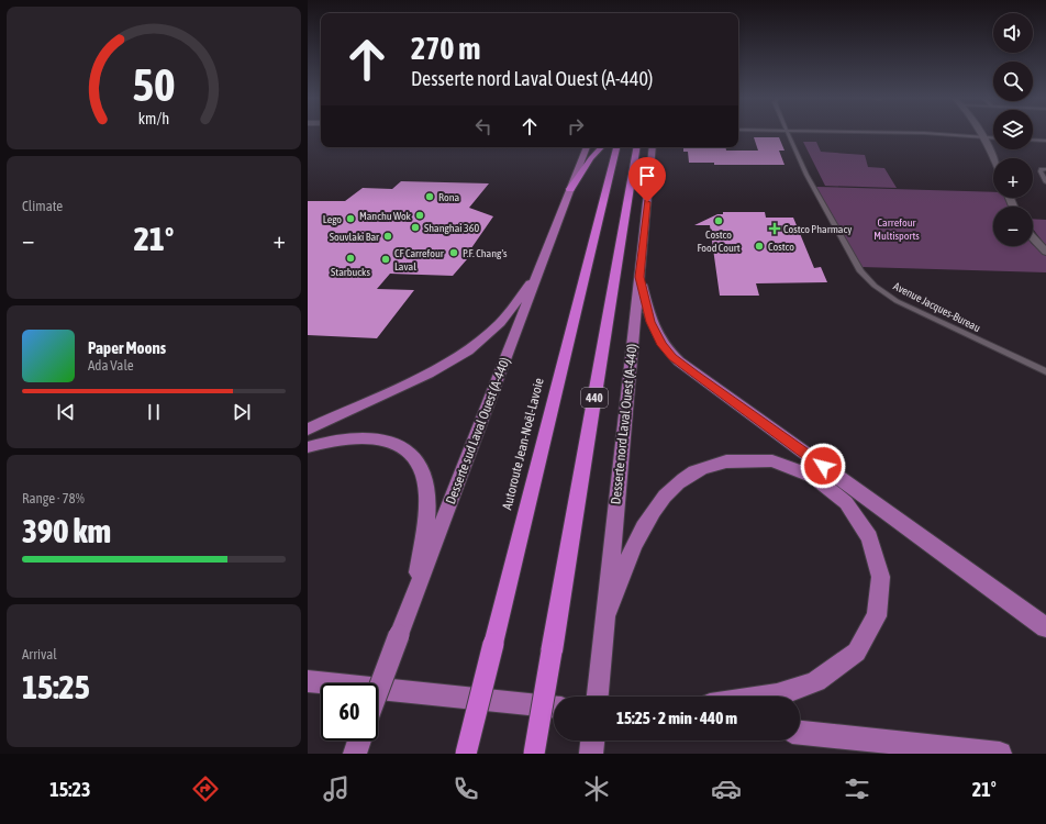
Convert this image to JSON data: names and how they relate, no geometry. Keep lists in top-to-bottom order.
{
  "streets": {
    "highway": ["440", "Autoroute Jean-Noël-Lavoie"],
    "main road": ["Desserte nord Laval Ouest (A-440)", "Desserte sud Laval Ouest (A-440)"],
    "street": ["Avenue Jacques-Bureau"]
  },
  "parks": ["Carrefour Multisports"],
  "places": {
    "other": [
      "Rona",
      "Manchu Wok",
      "Lego",
      "Costco Food Court",
      "Shanghai 360",
      "Souvlaki Bar",
      "Costco",
      "P.F. Chang's",
      "Starbucks",
      "CF Carrefour Laval"
    ],
    "health": ["Costco Pharmacy"]
  },
  "page": {
    "map_buttons": ["+", "−"],
    "turn": ["270 m", "Desserte nord Laval Ouest (A-440)"],
    "tile": [
      "Climate",
      ["Range · 78%", "390 km"],
      ["Arrival", "15:25"]
    ],
    "heat": ["−", "21°", "+"],
    "song": ["Paper Moons", "Ada Vale"],
    "limit": "60",
    "trip": "15:25 · 2 min · 440 m",
    "tabs": ["15:23", "21°"],
    "gauge": ["50", "km/h"]
  }
}
